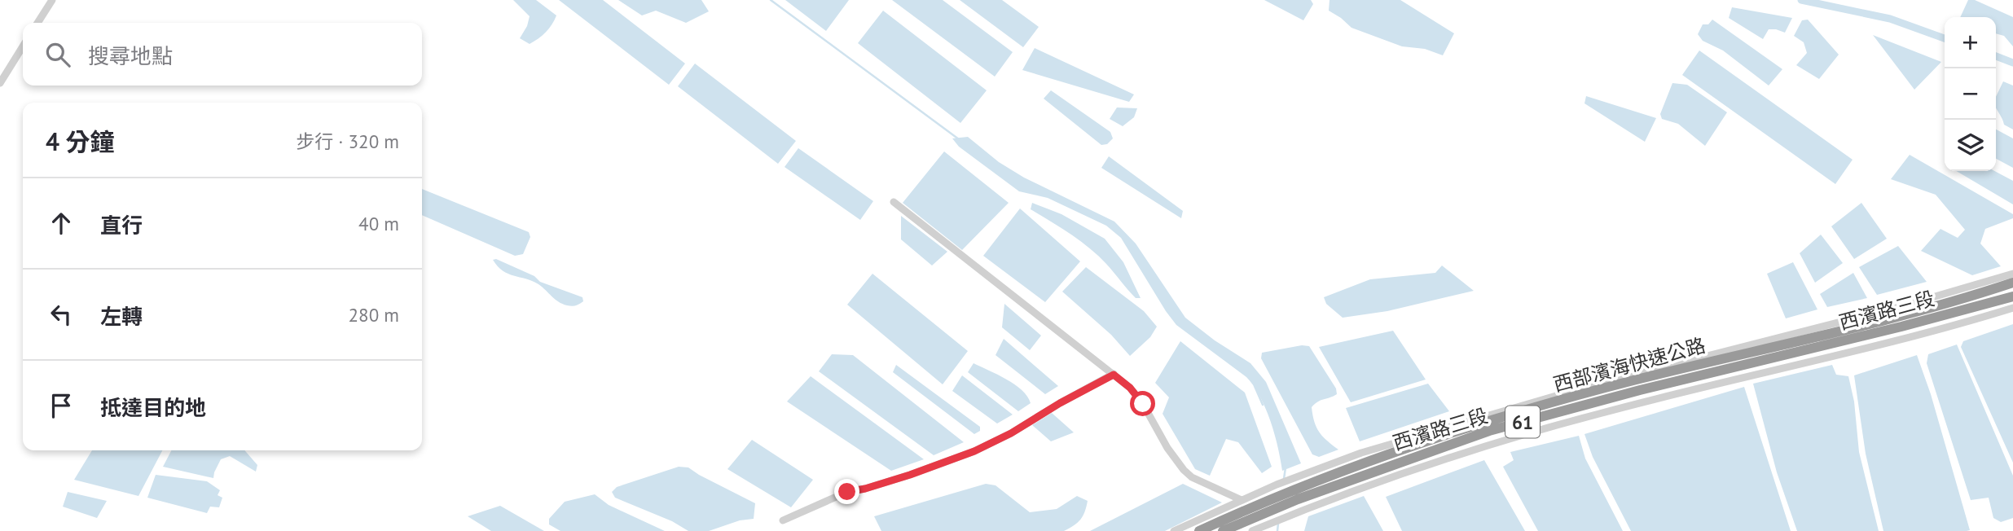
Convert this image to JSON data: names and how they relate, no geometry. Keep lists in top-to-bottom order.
{
  "streets": {
    "highway": ["西部濱海快速公路", "61"],
    "street": ["西濱路三段"]
  },
  "page": {
    "map_buttons": ["+", "−"],
    "search": "搜尋地點",
    "heading": ["4 分鐘", "步行 · 320 m"],
    "list": [
      ["直行", "40 m"],
      ["左轉", "280 m"],
      "抵達目的地"
    ]
  }
}
